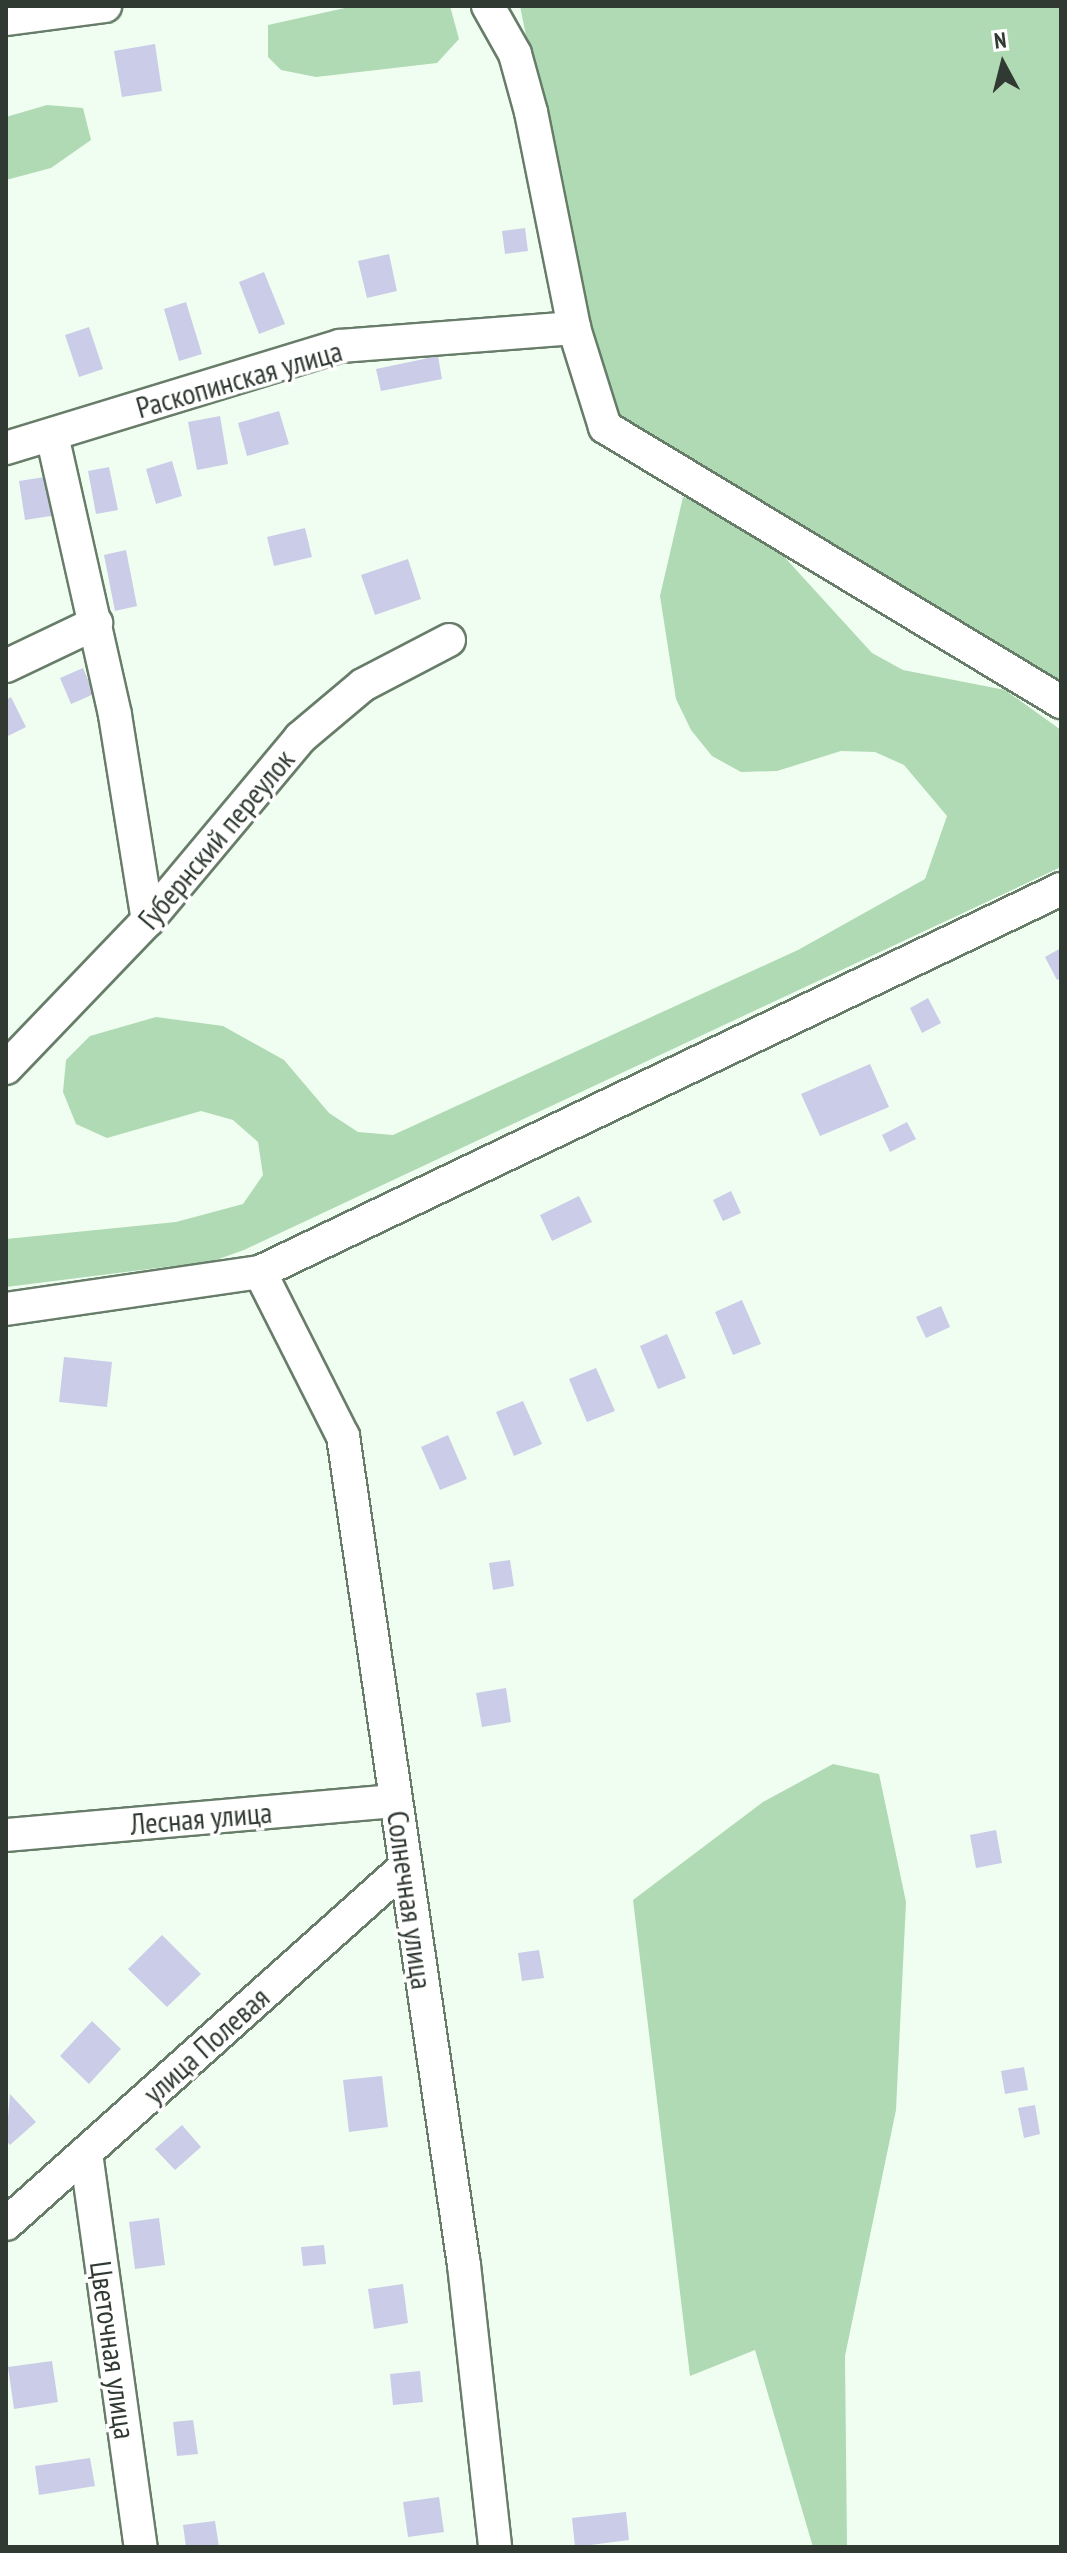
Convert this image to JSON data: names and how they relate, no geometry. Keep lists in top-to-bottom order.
{
  "streets": {
    "street": [
      "Раскопинская улица",
      "Губернский переулок",
      "Лесная улица",
      "Солнечная улица",
      "улица Полевая",
      "Цветочная улица"
    ]
  },
  "crossings": [
    ["Лесная улица", "Солнечная улица"],
    ["Солнечная улица", "улица Полевая"],
    ["улица Полевая", "Цветочная улица"]
  ],
  "north": "top"
}
